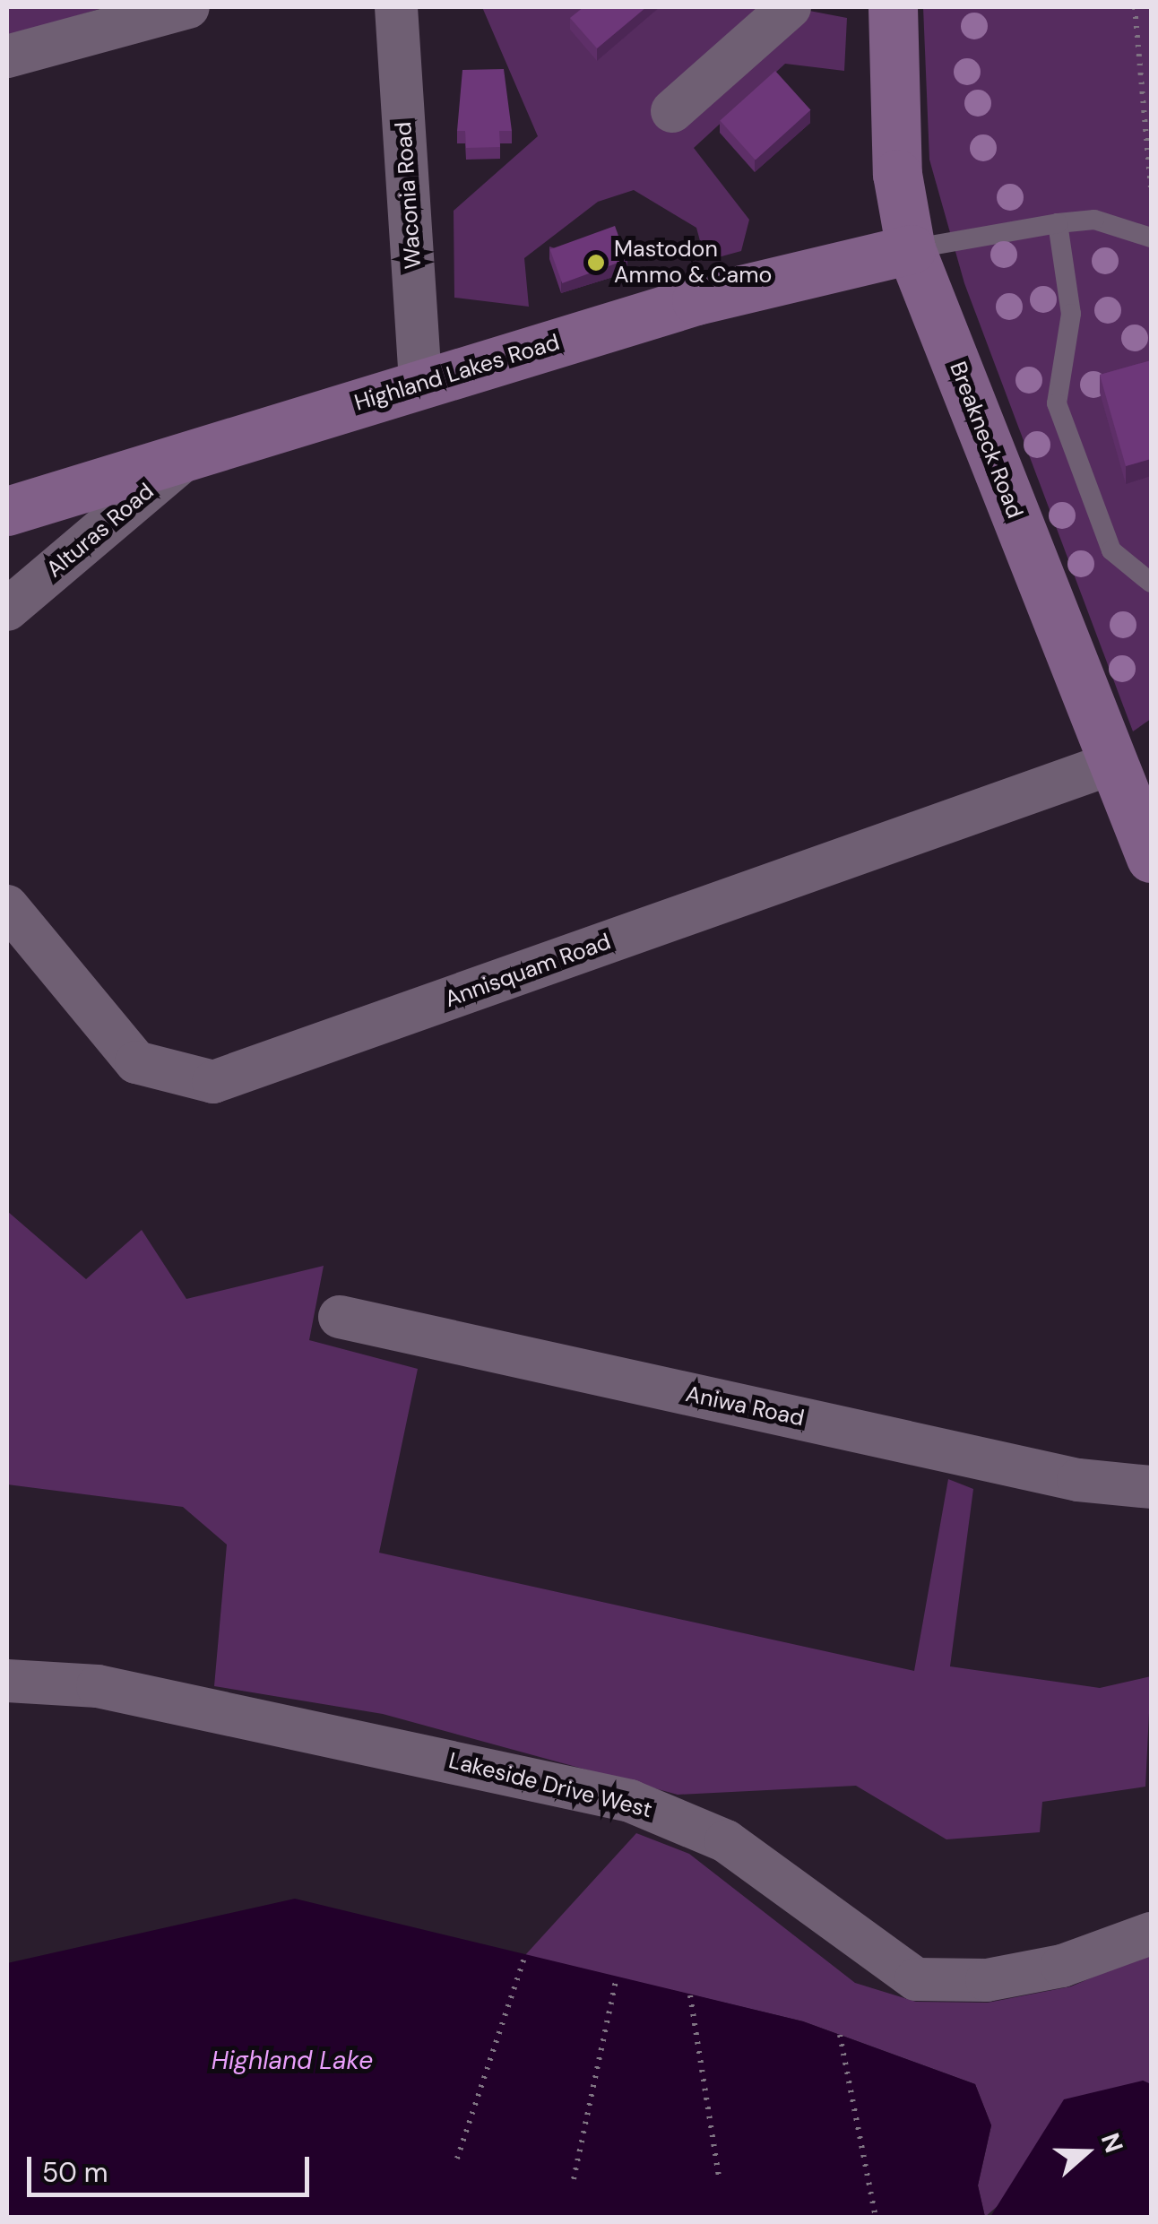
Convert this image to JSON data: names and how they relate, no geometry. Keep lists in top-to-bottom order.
{
  "streets": {
    "street": [
      "Waconia Road",
      "Highland Lakes Road",
      "Breakneck Road",
      "Alturas Road",
      "Annisquam Road",
      "Aniwa Road",
      "Lakeside Drive West"
    ]
  },
  "crossings": [
    ["Waconia Road", "Highland Lakes Road"],
    ["Highland Lakes Road", "Breakneck Road"],
    ["Highland Lakes Road", "Alturas Road"],
    ["Breakneck Road", "Annisquam Road"]
  ],
  "water": ["Highland Lake"],
  "places": ["Mastodon Ammo & Camo"],
  "scale_bar": "50 m",
  "north": "right"
}
